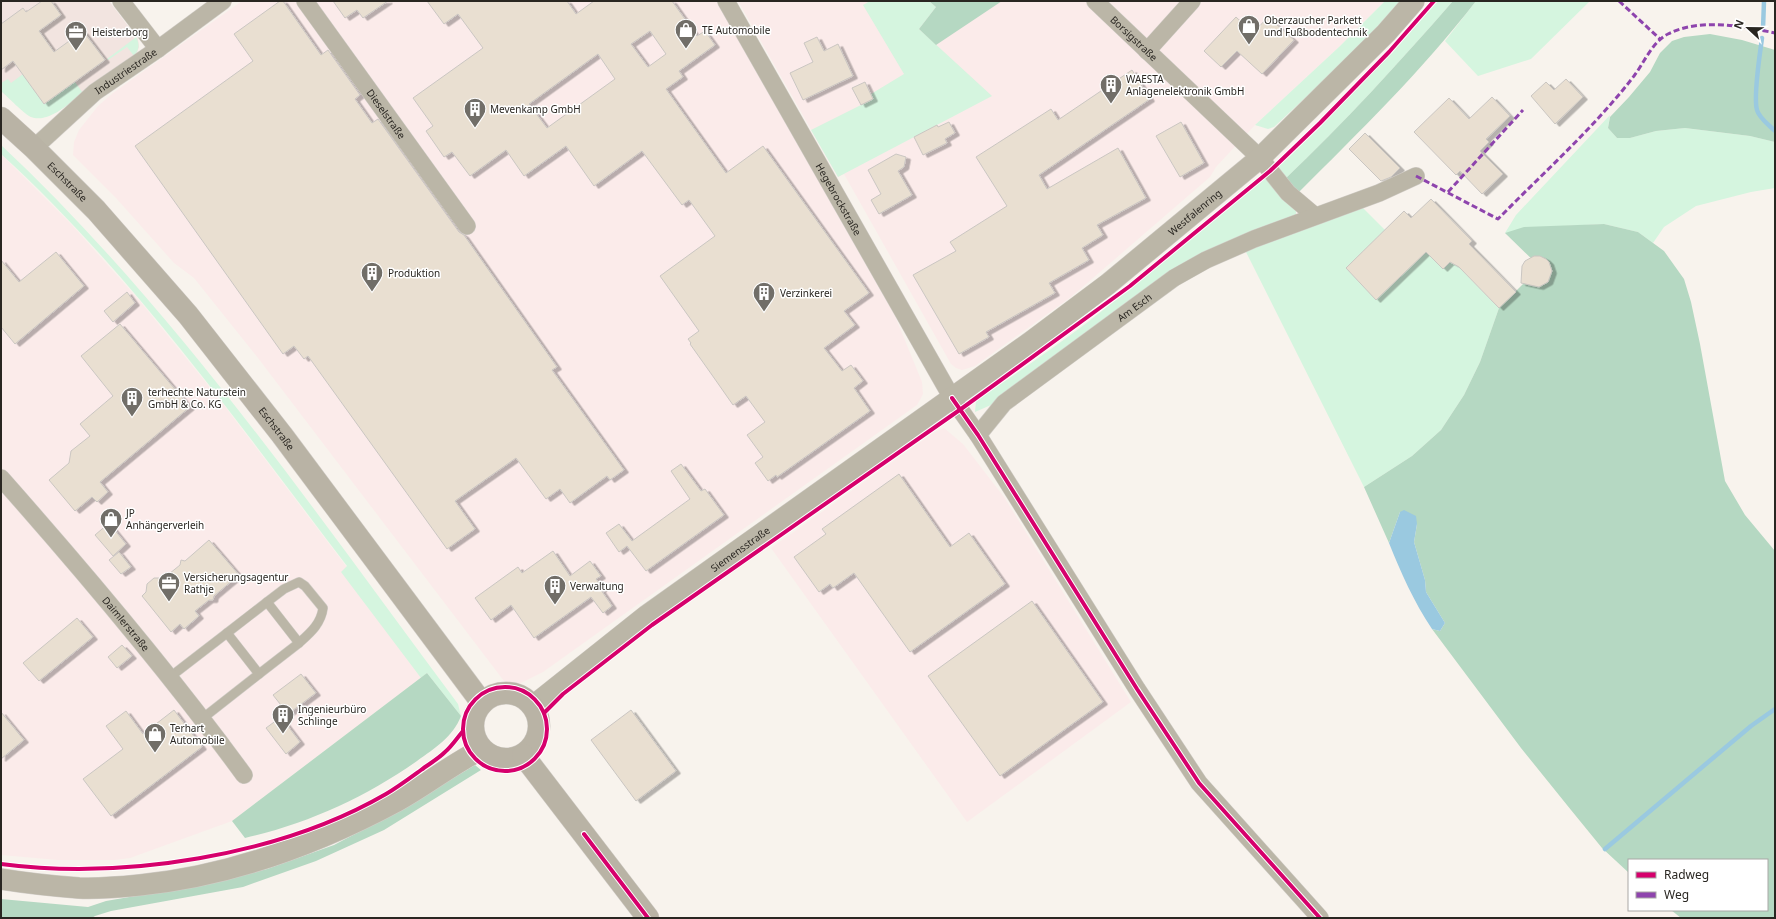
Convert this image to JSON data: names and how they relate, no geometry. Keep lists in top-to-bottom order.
{
  "streets": {
    "main road": ["Eschstraße"],
    "street": [
      "Borsigstraße",
      "Industriestraße",
      "Dieselstraße",
      "Hegebrockstraße",
      "Westfalenring",
      "Am Esch",
      "Siemensstraße",
      "Daimlerstraße"
    ]
  },
  "crossings": [
    ["Borsigstraße", "Westfalenring"],
    ["Industriestraße", "Eschstraße"],
    ["Eschstraße", "Siemensstraße"],
    ["Hegebrockstraße", "Westfalenring"],
    ["Hegebrockstraße", "Am Esch"],
    ["Hegebrockstraße", "Siemensstraße"],
    ["Westfalenring", "Siemensstraße"]
  ],
  "places": {
    "shop": [
      "Oberzaucher Parkett und Fußbodentechnik",
      "TE Automobile",
      "JP Anhängerverleih",
      "Terhart Automobile"
    ],
    "office": ["Heisterborg", "Versicherungsagentur Rathje"],
    "building": [
      "WAESTA Anlagenelektronik GmbH",
      "Mevenkamp GmbH",
      "Produktion",
      "Verzinkerei",
      "terhechte Naturstein GmbH & Co. KG",
      "Verwaltung",
      "Ingenieurbüro Schlinge"
    ]
  },
  "legend": ["Radweg", "Weg"],
  "north": "left"
}
